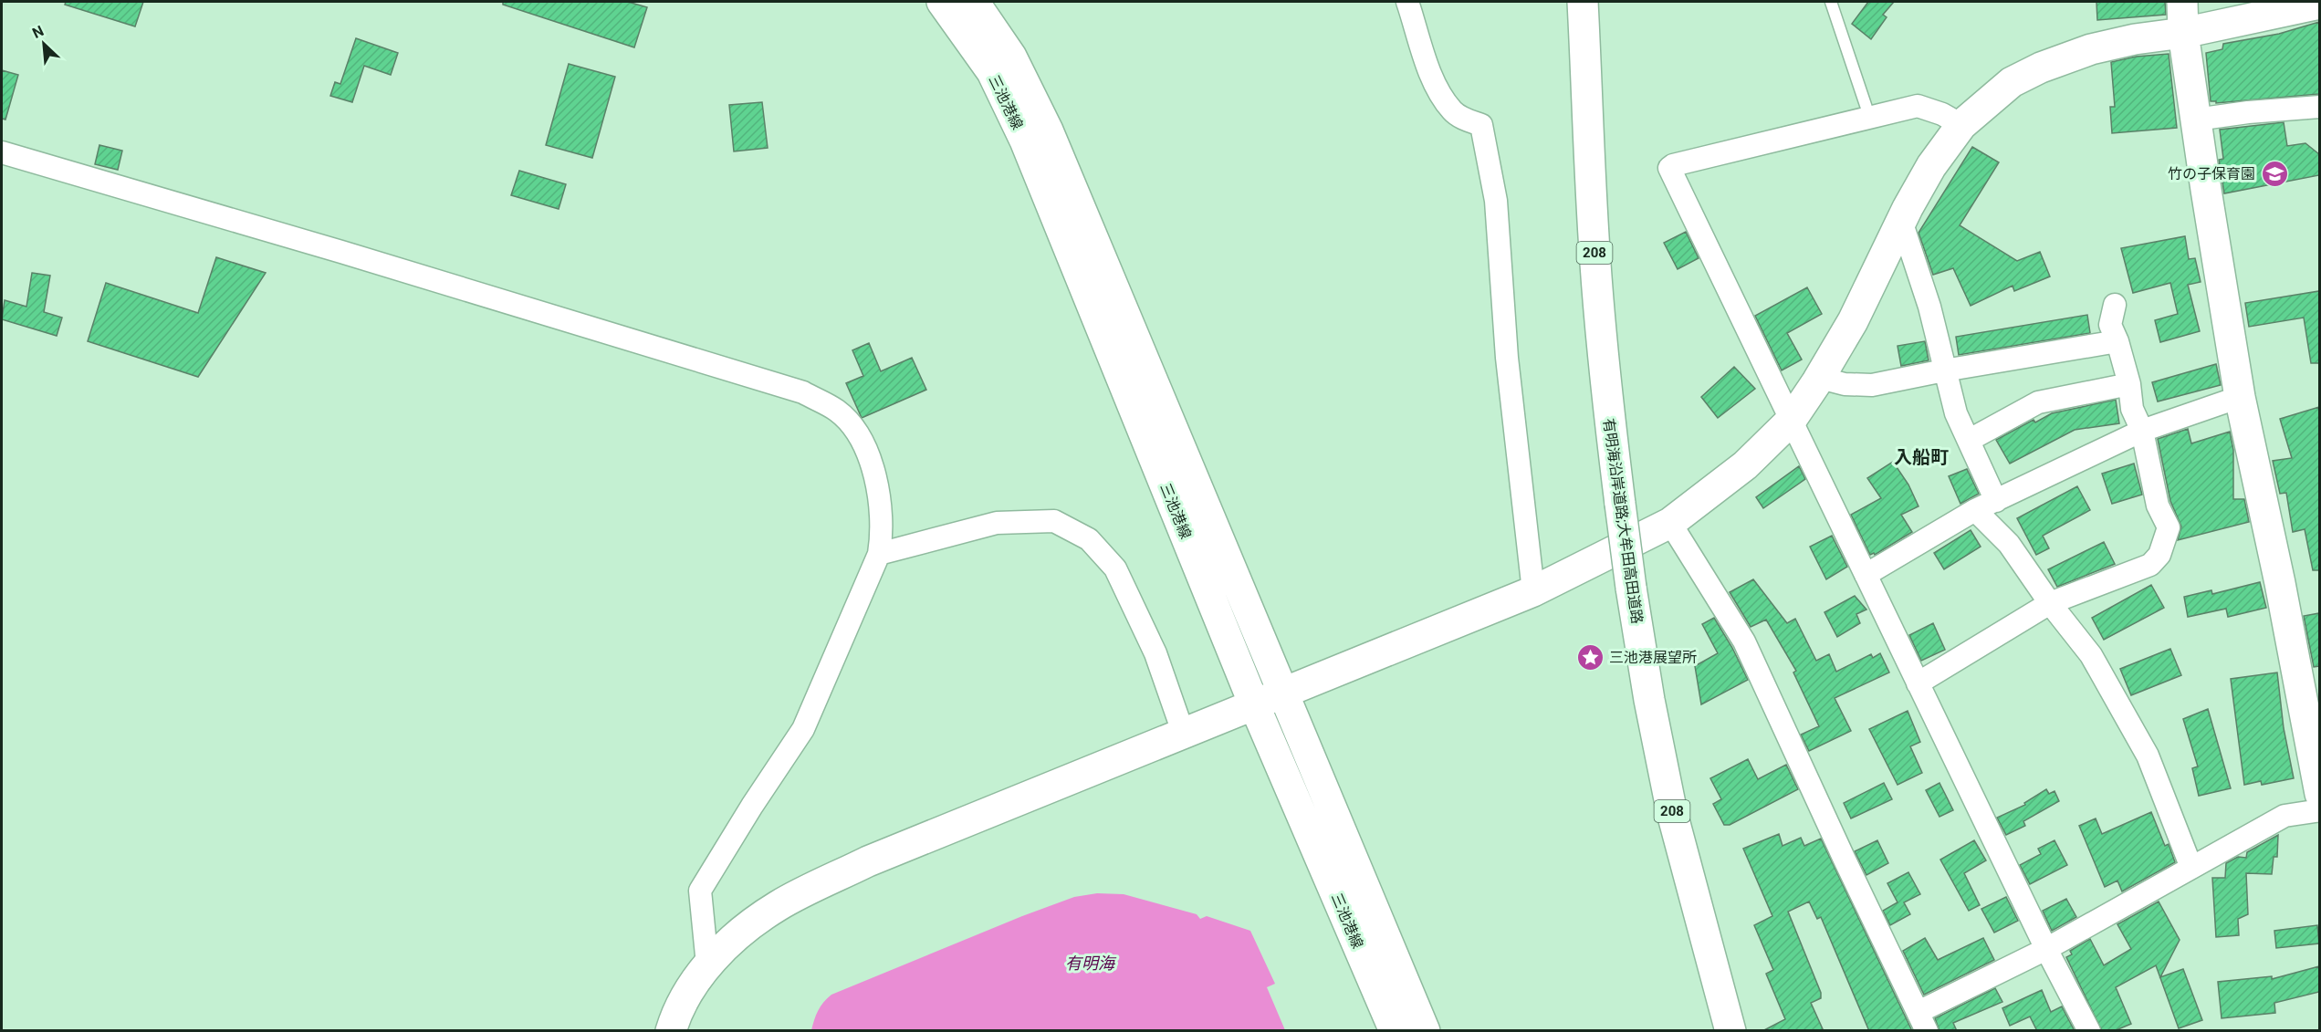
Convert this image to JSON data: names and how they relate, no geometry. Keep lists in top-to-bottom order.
{
  "streets": {
    "main road": ["三池港線", "208", "有明海沿岸道路;大牟田高田道路"]
  },
  "districts": ["入船町"],
  "water": ["有明海"],
  "places": {
    "school or university": ["竹の子保育園"],
    "place": ["三池港展望所"]
  },
  "north": "top left"
}
